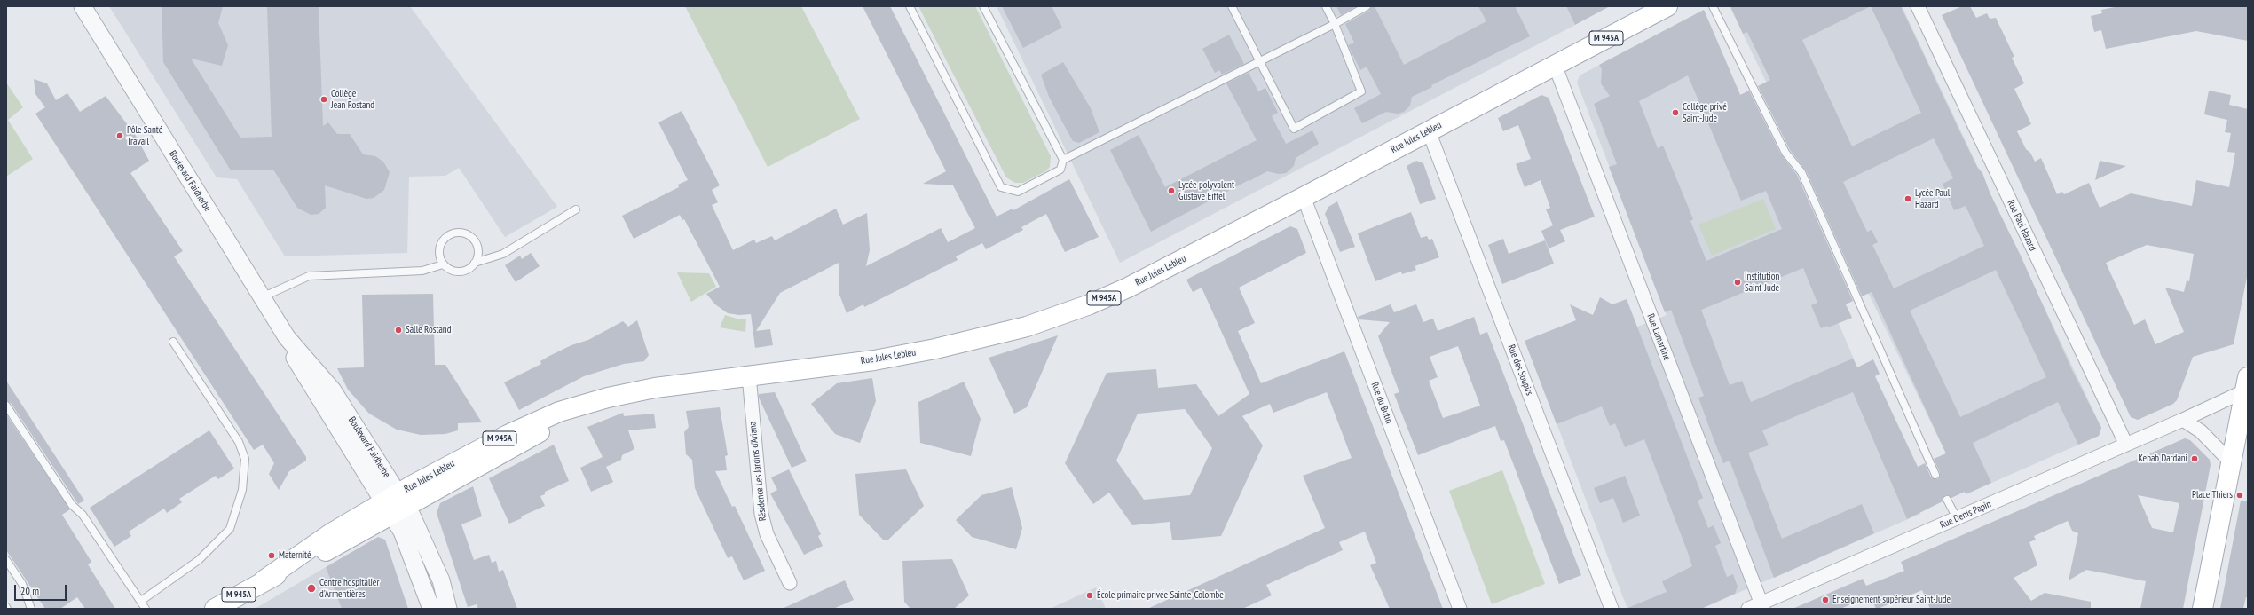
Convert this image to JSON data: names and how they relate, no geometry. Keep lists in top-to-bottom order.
{
  "streets": {
    "main road": ["M 945A", "Rue Jules Lebleu"],
    "street": [
      "Boulevard Faidherbe",
      "Rue Paul Hazard",
      "Rue Lamartine",
      "Rue des Soupirs",
      "Rue du Butin",
      "Résidence Les Jardins d'Ariana",
      "Rue Denis Papin"
    ]
  },
  "crossings": [
    ["Rue Jules Lebleu", "Boulevard Faidherbe"],
    ["Rue Jules Lebleu", "Rue Lamartine"],
    ["Rue Jules Lebleu", "Rue des Soupirs"],
    ["Rue Jules Lebleu", "Rue du Butin"],
    ["Rue Jules Lebleu", "Résidence Les Jardins d'Ariana"],
    ["Rue Paul Hazard", "Rue Denis Papin"],
    ["Rue Lamartine", "Rue Denis Papin"]
  ],
  "places": [
    "Collège Jean Rostand",
    "Collège privé Saint-Jude",
    "Pôle Santé Travail",
    "Lycée polyvalent Gustave Eiffel",
    "Lycée Paul Hazard",
    "Institution Saint-Jude",
    "Salle Rostand",
    "Kebab Dardani",
    "Place Thiers",
    "Maternité",
    "Centre hospitalier d'Armentières",
    "École primaire privée Sainte-Colombe",
    "Enseignement supérieur Saint-Jude"
  ],
  "scale_bar": "20 m"
}
